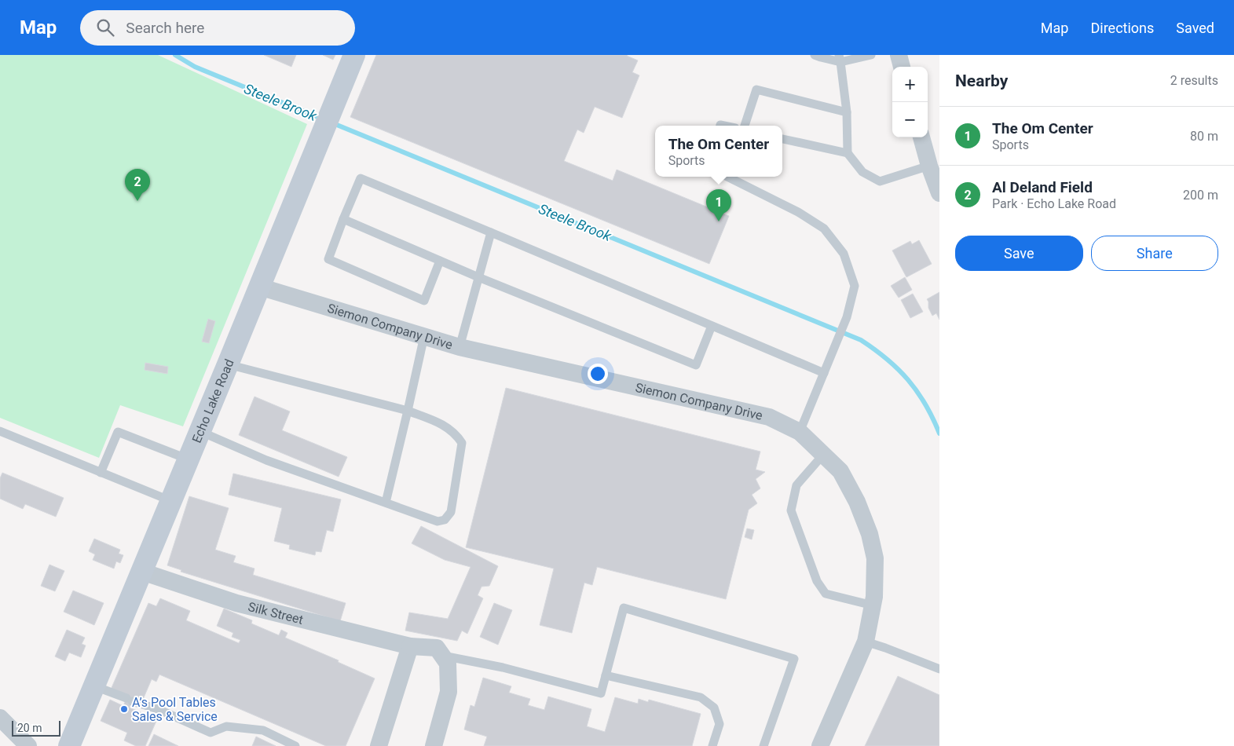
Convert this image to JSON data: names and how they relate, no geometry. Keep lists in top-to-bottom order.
{
  "streets": {
    "main road": ["Echo Lake Road"],
    "street": ["Siemon Company Drive", "Silk Street"]
  },
  "crossings": [
    ["Siemon Company Drive", "Echo Lake Road"],
    ["Echo Lake Road", "Silk Street"]
  ],
  "water": ["Steele Brook"],
  "places": ["A’s Pool Tables Sales & Service"],
  "scale_bar": "20 m",
  "page": {
    "header": "Map",
    "search": "Search here",
    "nav": ["Map", "Directions", "Saved"],
    "heading": ["Nearby", "2 results"],
    "map_buttons": ["+", "−"],
    "list": [
      {
        "mark": "1",
        "name": "The Om Center",
        "note": "Sports",
        "value": "80 m"
      },
      {
        "mark": "2",
        "name": "Al Deland Field",
        "note": "Park · Echo Lake Road",
        "value": "200 m"
      }
    ],
    "popup": ["The Om Center", "Sports"],
    "pins": ["2", "1"],
    "buttons": ["Save", "Share"],
    "scale": "20 m"
  }
}
